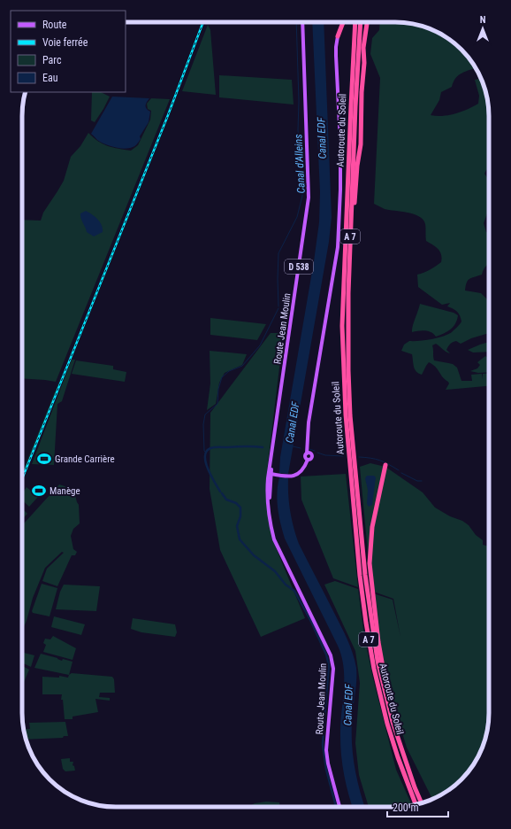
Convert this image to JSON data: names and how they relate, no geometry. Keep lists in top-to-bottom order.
{
  "streets": {
    "highway": ["Autoroute du Soleil", "A 7"],
    "main road": ["D 538", "Route Jean Moulin"]
  },
  "crossings": [
    ["D 538", "Route Jean Moulin"]
  ],
  "water": ["Canal EDF", "Canal d'Alleins"],
  "places": {
    "sports": ["Grande Carrière", "Manège"]
  },
  "legend": [
    "Route",
    "Voie ferrée",
    "Parc",
    "Eau"
  ],
  "scale_bar": "200 m",
  "north": "top"
}
